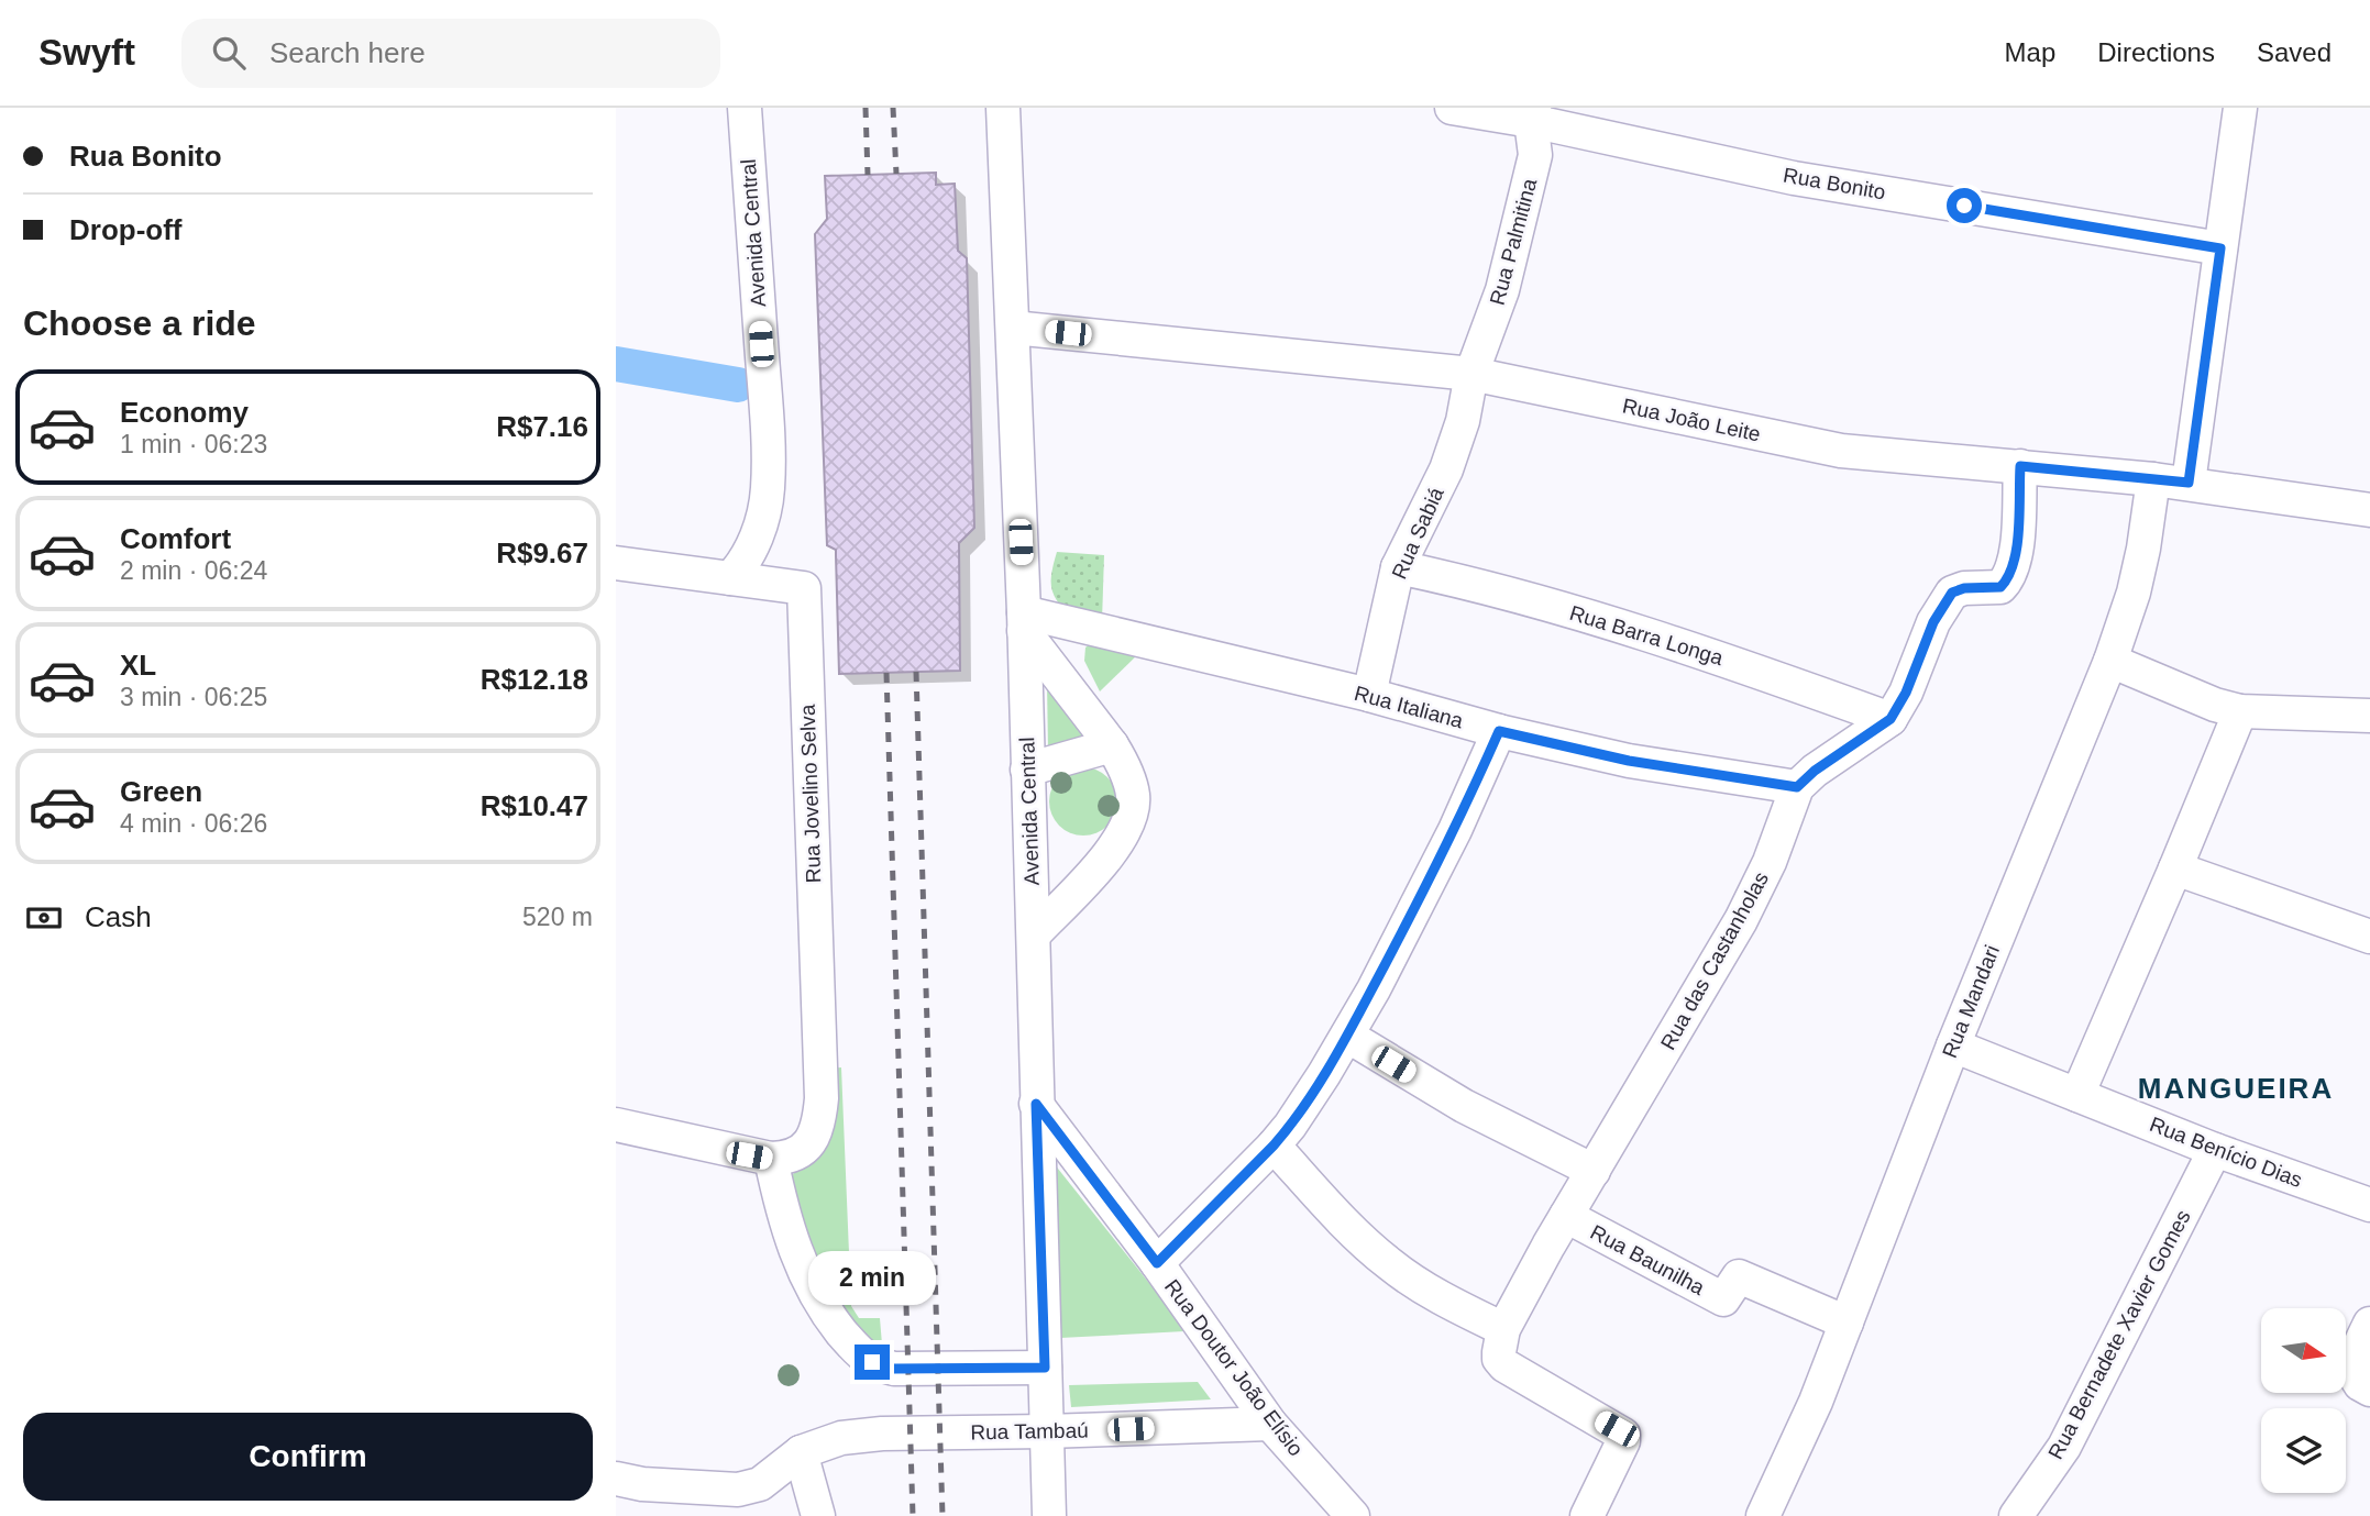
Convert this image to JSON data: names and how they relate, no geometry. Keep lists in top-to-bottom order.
{
  "streets": {
    "street": [
      "Rua Bonito",
      "Avenida Central",
      "Rua Palmitina",
      "Rua João Leite",
      "Rua Sabiá",
      "Rua Barra Longa",
      "Rua Italiana",
      "Rua Jovelino Selva",
      "Rua das Castanholas",
      "Rua Mandari",
      "Rua Benício Dias",
      "Rua Baunilha",
      "Rua Bernadete Xavier Gomes",
      "Rua Doutor João Elísio",
      "Rua Tambaú"
    ]
  },
  "crossings": [
    ["Rua Bonito", "Rua Palmitina"],
    ["Avenida Central", "Rua João Leite"],
    ["Avenida Central", "Rua Italiana"],
    ["Avenida Central", "Rua Jovelino Selva"],
    ["Avenida Central", "Rua Doutor João Elísio"],
    ["Avenida Central", "Rua Tambaú"],
    ["Rua Palmitina", "Rua João Leite"],
    ["Rua Palmitina", "Rua Sabiá"],
    ["Rua João Leite", "Rua Sabiá"],
    ["Rua João Leite", "Rua das Castanholas"],
    ["Rua João Leite", "Rua Mandari"],
    ["Rua Sabiá", "Rua Barra Longa"],
    ["Rua Sabiá", "Rua Italiana"],
    ["Rua Barra Longa", "Rua das Castanholas"],
    ["Rua Italiana", "Rua das Castanholas"],
    ["Rua das Castanholas", "Rua Baunilha"],
    ["Rua Mandari", "Rua Benício Dias"],
    ["Rua Mandari", "Rua Baunilha"],
    ["Rua Benício Dias", "Rua Bernadete Xavier Gomes"],
    ["Rua Doutor João Elísio", "Rua Tambaú"]
  ],
  "districts": ["MANGUEIRA"],
  "north": "right",
  "page": {
    "header": "Swyft",
    "search": "Search here",
    "nav": ["Map", "Directions", "Saved"],
    "banner": ["Rua Bonito", "Drop-off"],
    "heading": "Choose a ride",
    "list": [
      {
        "name": "Economy",
        "note": "1 min · 06:23",
        "value": "R$7.16"
      },
      {
        "name": "Comfort",
        "note": "2 min · 06:24",
        "value": "R$9.67"
      },
      {
        "name": "XL",
        "note": "3 min · 06:25",
        "value": "R$12.18"
      },
      {
        "name": "Green",
        "note": "4 min · 06:26",
        "value": "R$10.47"
      }
    ],
    "pay": ["Cash", "520 m"],
    "bubble": "2 min",
    "buttons": "Confirm"
  }
}
